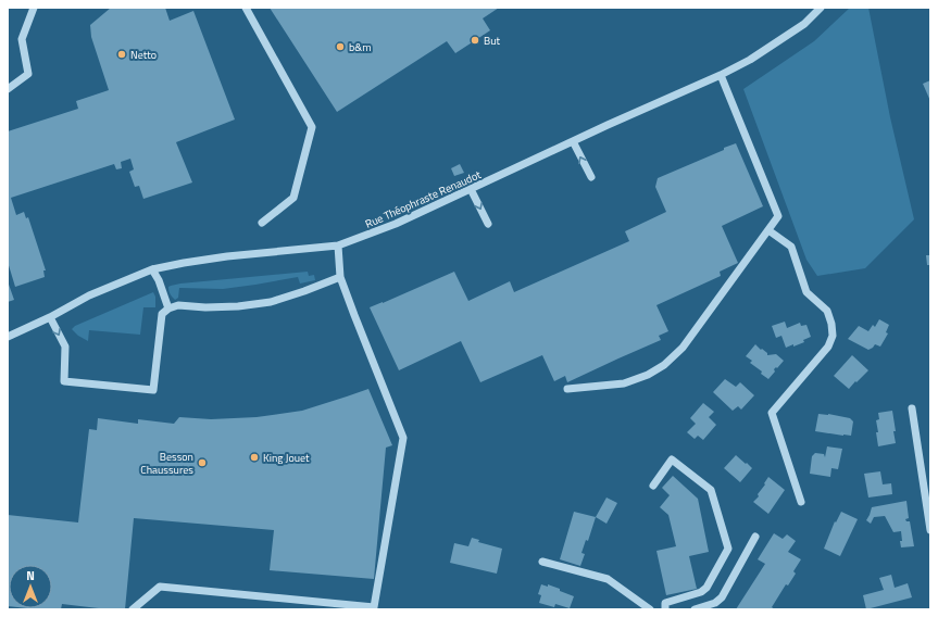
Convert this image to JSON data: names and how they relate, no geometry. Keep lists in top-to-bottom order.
{
  "streets": {
    "street": ["Rue Théophraste Renaudot"]
  },
  "places": [
    "But",
    "b&m",
    "Netto",
    "King Jouet",
    "Besson Chaussures"
  ],
  "north": "top"
}
